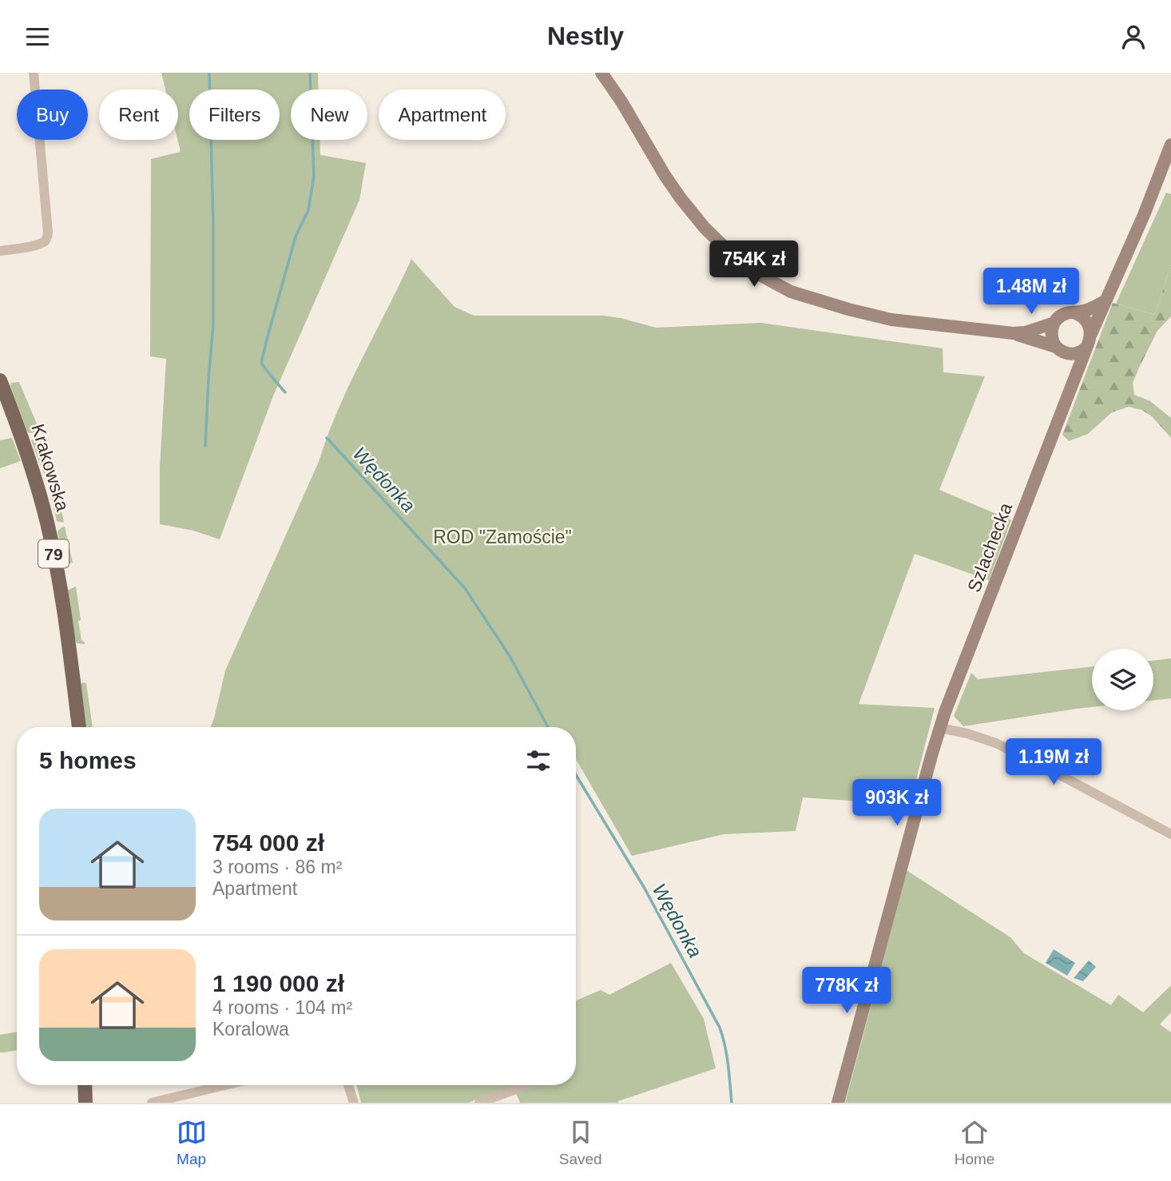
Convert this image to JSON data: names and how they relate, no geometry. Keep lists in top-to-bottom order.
{
  "streets": {
    "main road": ["Krakowska", "79"],
    "street": ["Szlachecka"]
  },
  "water": ["Wędonka"],
  "parks": ["ROD \"Zamoście\""],
  "page": {
    "header": "Nestly",
    "chip": [
      "Buy",
      "Rent",
      "Filters",
      "New",
      "Apartment"
    ],
    "price": [
      "754K zł",
      "1.48M zł",
      "1.19M zł",
      "903K zł",
      "778K zł"
    ],
    "heading": "5 homes",
    "list": [
      {
        "name": "754 000 zł",
        "note": "3 rooms · 86 m² · Apartment"
      },
      {
        "name": "1 190 000 zł",
        "note": "4 rooms · 104 m² · Koralowa"
      }
    ],
    "tabs": ["Map", "Saved", "Home"]
  }
}
